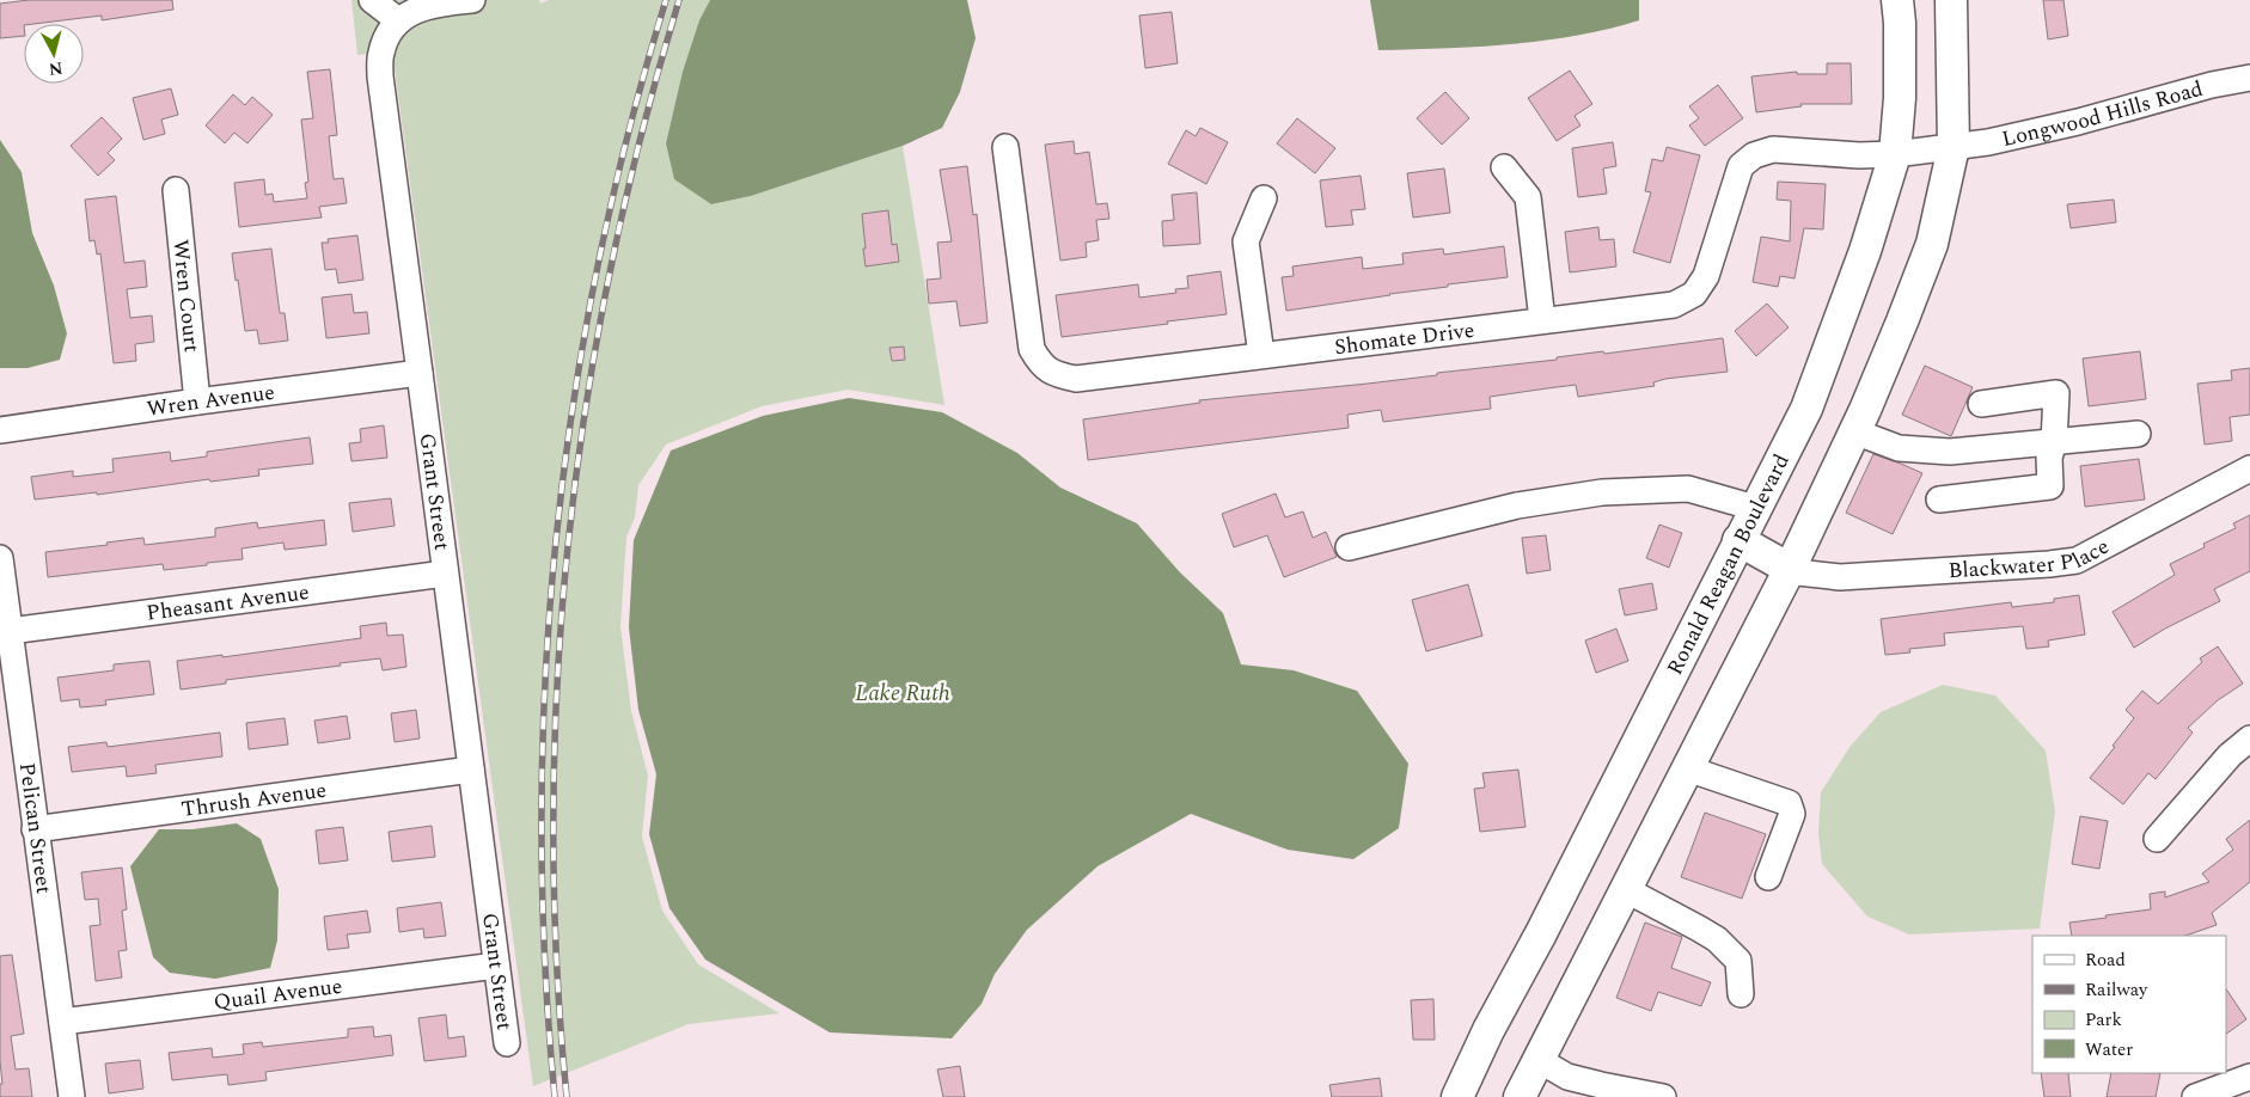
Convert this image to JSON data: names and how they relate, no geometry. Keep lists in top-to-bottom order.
{
  "streets": {
    "main road": ["Ronald Reagan Boulevard"],
    "street": [
      "Longwood Hills Road",
      "Wren Court",
      "Shomate Drive",
      "Wren Avenue",
      "Grant Street",
      "Blackwater Place",
      "Pheasant Avenue",
      "Thrush Avenue",
      "Pelican Street",
      "Quail Avenue"
    ]
  },
  "crossings": [
    ["Longwood Hills Road", "Shomate Drive"],
    ["Longwood Hills Road", "Ronald Reagan Boulevard"],
    ["Wren Court", "Wren Avenue"],
    ["Shomate Drive", "Ronald Reagan Boulevard"],
    ["Wren Avenue", "Grant Street"],
    ["Grant Street", "Pheasant Avenue"],
    ["Grant Street", "Thrush Avenue"],
    ["Grant Street", "Quail Avenue"],
    ["Pheasant Avenue", "Pelican Street"],
    ["Thrush Avenue", "Pelican Street"],
    ["Pelican Street", "Quail Avenue"]
  ],
  "water": ["Lake Ruth"],
  "legend": [
    "Road",
    "Railway",
    "Park",
    "Water"
  ],
  "north": "bottom"
}
